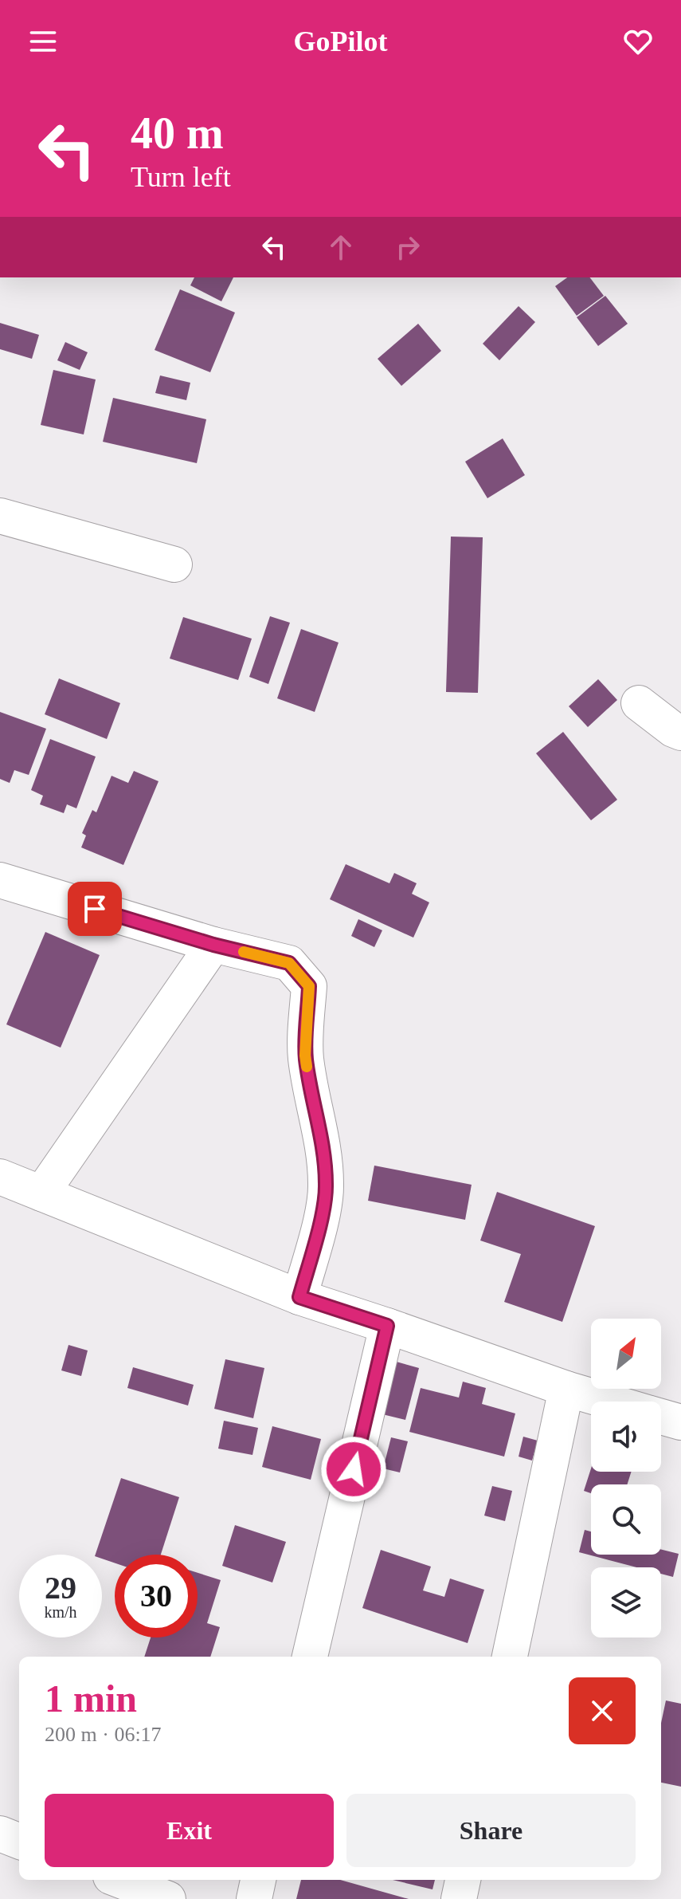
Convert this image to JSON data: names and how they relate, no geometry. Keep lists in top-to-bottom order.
{
  "north": "top right",
  "page": {
    "header": "GoPilot",
    "turn": ["40 m", "Turn left"],
    "speed": "29 km/h",
    "limit": "30",
    "heading": ["1 min", "200 m · 06:17"],
    "buttons": ["Exit", "Share"]
  }
}
